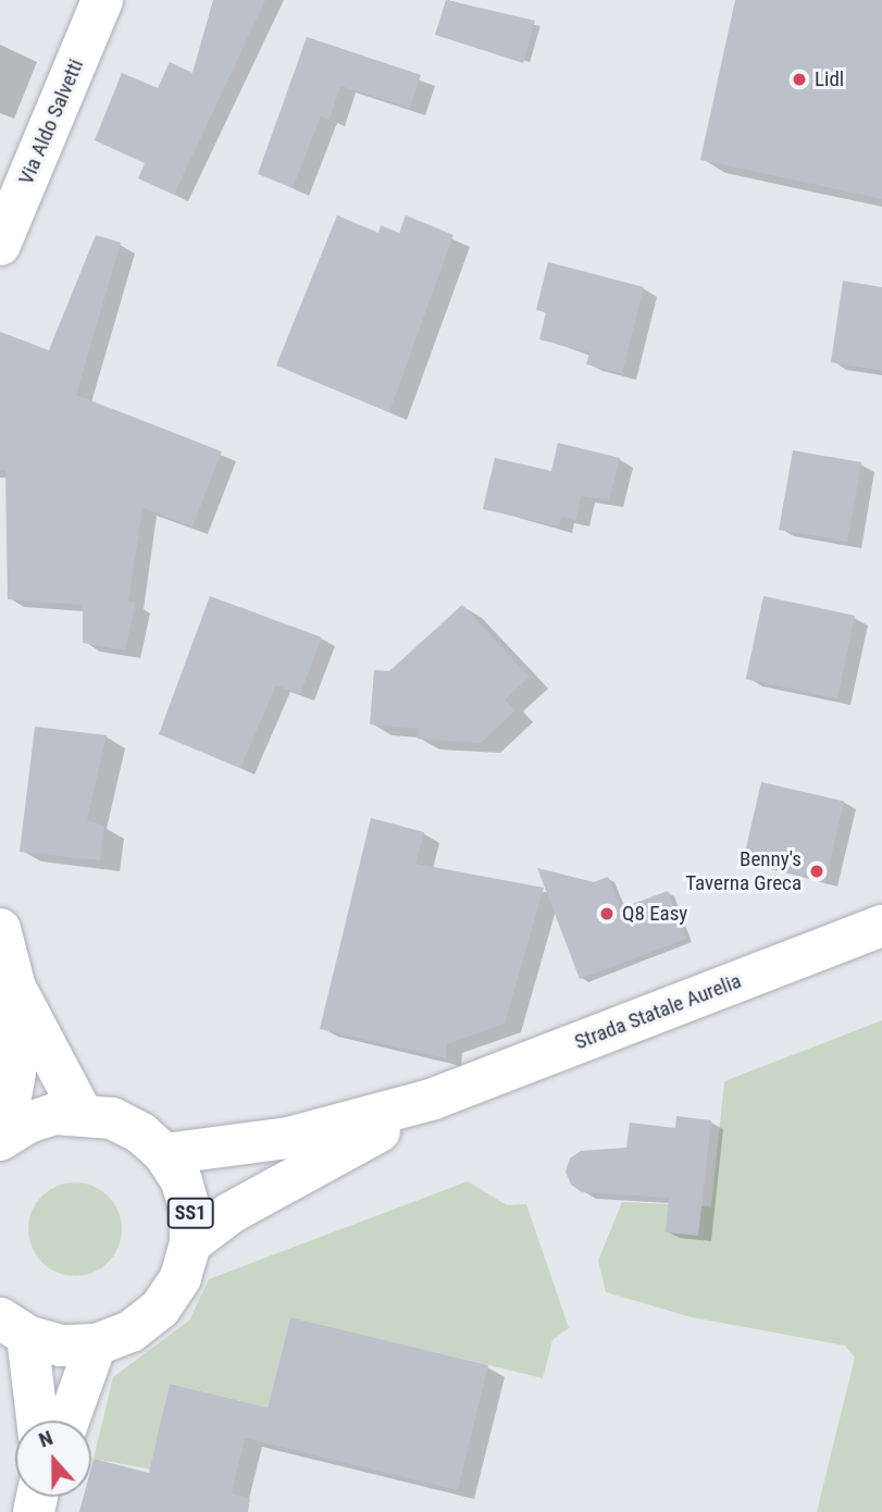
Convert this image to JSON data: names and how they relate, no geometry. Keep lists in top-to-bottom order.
{
  "streets": {
    "main road": ["Via Aldo Salvetti", "Strada Statale Aurelia", "SS1"]
  },
  "crossings": [
    ["Strada Statale Aurelia", "SS1"]
  ],
  "places": ["Lidl", "Benny's Taverna Greca", "Q8 Easy"],
  "north": "top"
}
